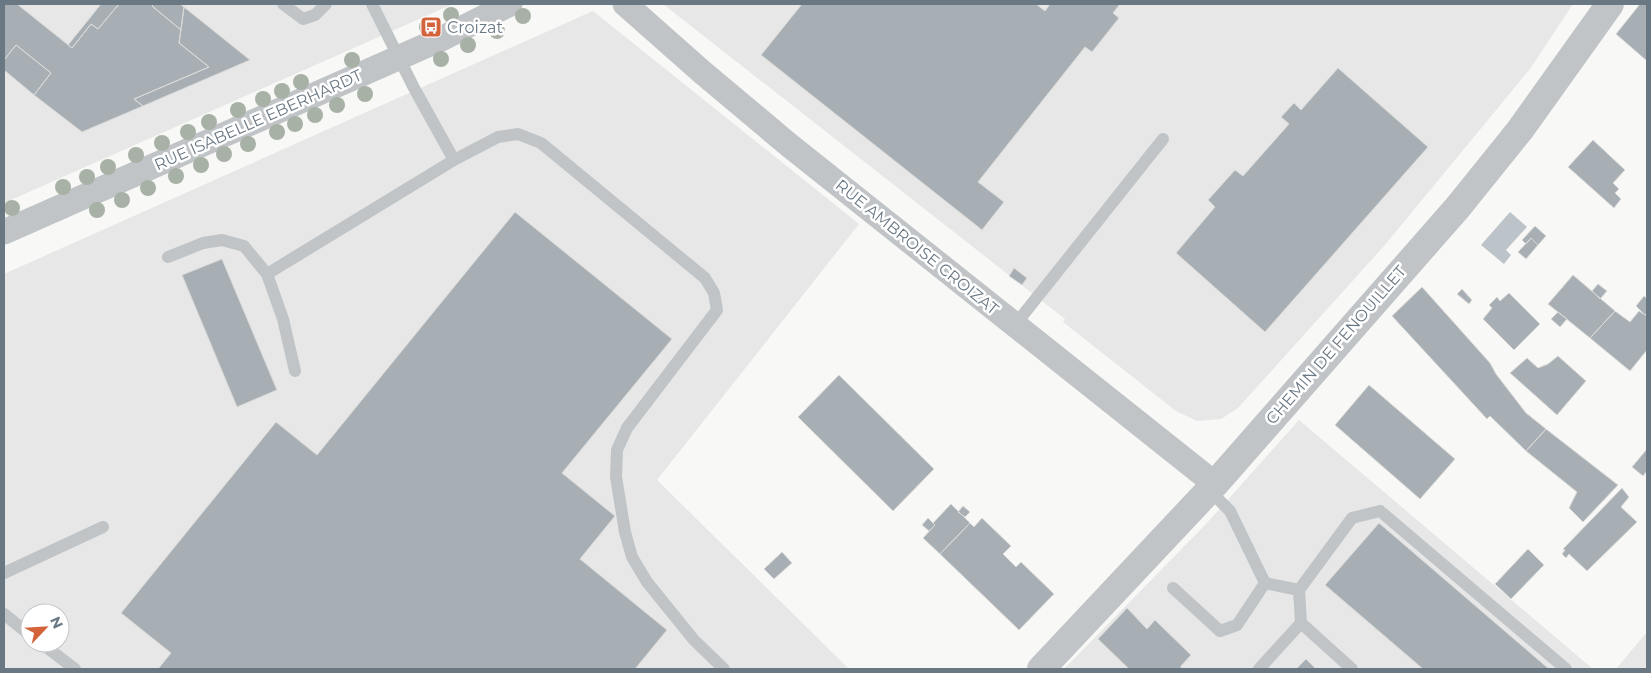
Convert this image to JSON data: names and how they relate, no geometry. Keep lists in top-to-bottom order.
{
  "streets": {
    "street": ["RUE ISABELLE EBERHARDT", "RUE AMBROISE CROIZAT", "CHEMIN DE FENOUILLET"]
  },
  "crossings": [
    ["RUE AMBROISE CROIZAT", "CHEMIN DE FENOUILLET"]
  ],
  "places": {
    "bus stop": ["Croizat"]
  },
  "north": "top right"
}
